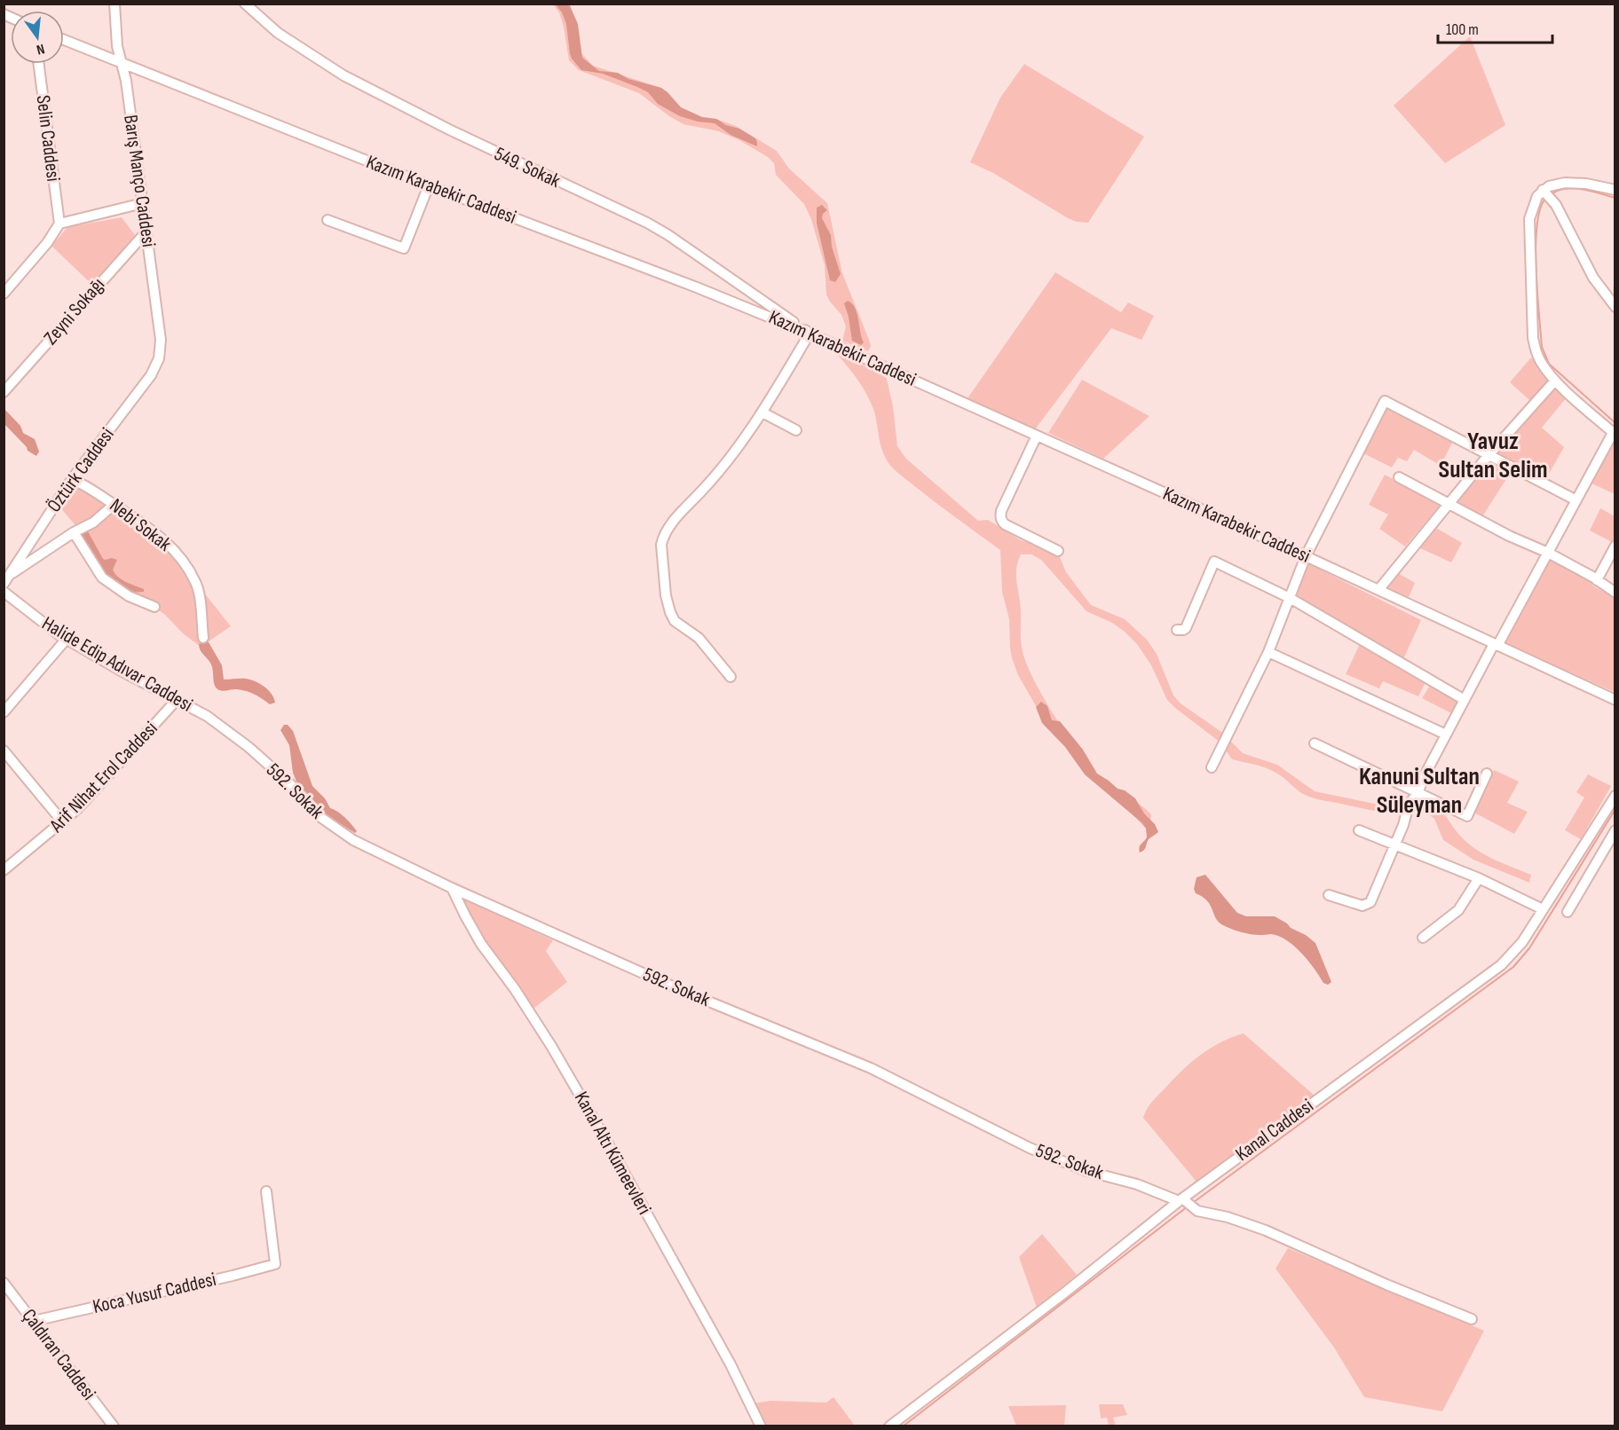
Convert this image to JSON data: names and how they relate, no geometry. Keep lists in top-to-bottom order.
{
  "streets": {
    "street": [
      "Selin Caddesi",
      "549. Sokak",
      "Barış Manço Caddesi",
      "Kazım Karabekir Caddesi",
      "Zeyni Sokağı",
      "Öztürk Caddesi",
      "Nebi Sokak",
      "Halide Edip Adıvar Caddesi",
      "Arif Nihat Erol Caddesi",
      "592. Sokak",
      "Kanal Caddesi",
      "Kanal Altı Kümeevleri",
      "Koca Yusuf Caddesi",
      "Çaldıran Caddesi"
    ]
  },
  "crossings": [
    ["549. Sokak", "Kazım Karabekir Caddesi"],
    ["Barış Manço Caddesi", "Kazım Karabekir Caddesi"],
    ["Barış Manço Caddesi", "Zeyni Sokağı"],
    ["Barış Manço Caddesi", "Öztürk Caddesi"],
    ["Öztürk Caddesi", "Nebi Sokak"],
    ["Halide Edip Adıvar Caddesi", "Arif Nihat Erol Caddesi"],
    ["Halide Edip Adıvar Caddesi", "592. Sokak"],
    ["592. Sokak", "Kanal Caddesi"],
    ["592. Sokak", "Kanal Altı Kümeevleri"],
    ["Koca Yusuf Caddesi", "Çaldıran Caddesi"]
  ],
  "districts": ["Yavuz Sultan Selim", "Kanuni Sultan Süleyman"],
  "scale_bar": "100 m",
  "north": "bottom"
}
